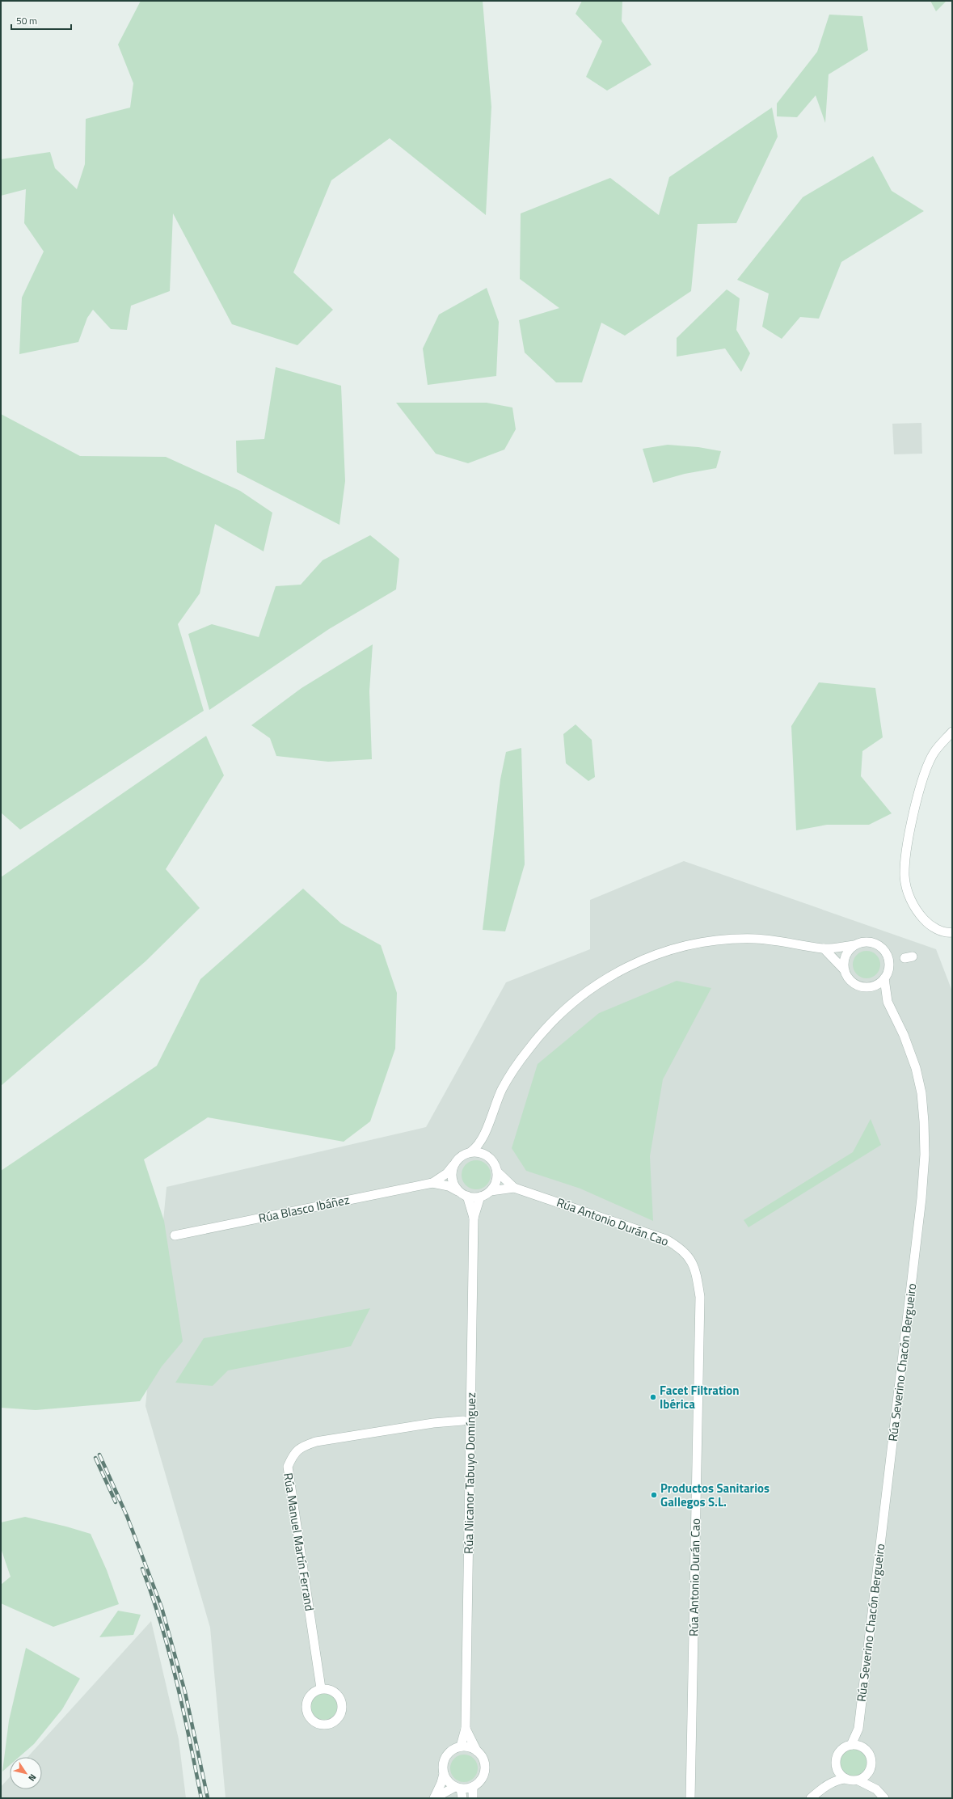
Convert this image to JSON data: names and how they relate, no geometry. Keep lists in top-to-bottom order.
{
  "streets": {
    "street": [
      "Rúa Blasco Ibáñez",
      "Rúa Antonio Durán Cao",
      "Rúa Severino Chacón Bergueiro",
      "Rúa Nicanor Tabuyo Domínguez",
      "Rúa Manuel Martín Ferrand"
    ]
  },
  "crossings": [
    ["Rúa Blasco Ibáñez", "Rúa Antonio Durán Cao"],
    ["Rúa Blasco Ibáñez", "Rúa Nicanor Tabuyo Domínguez"],
    ["Rúa Antonio Durán Cao", "Rúa Nicanor Tabuyo Domínguez"]
  ],
  "places": ["Facet Filtration Ibérica", "Productos Sanitarios Gallegos S.L."],
  "scale_bar": "50 m",
  "north": "bottom right"
}
